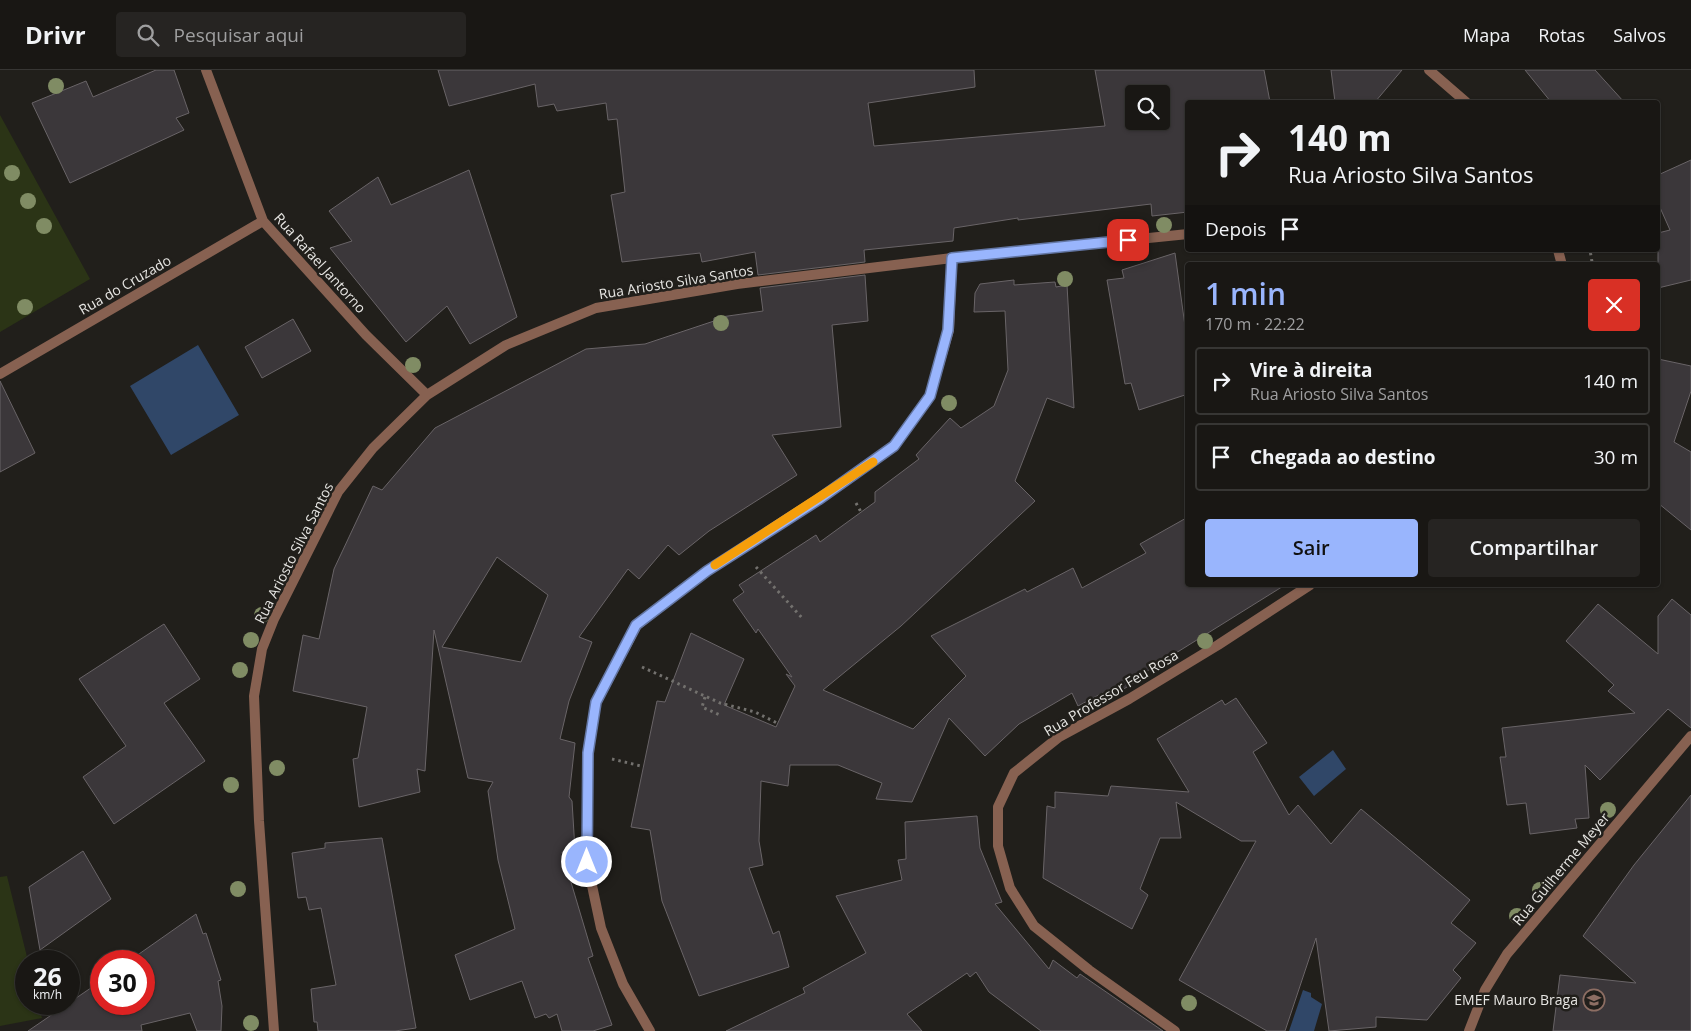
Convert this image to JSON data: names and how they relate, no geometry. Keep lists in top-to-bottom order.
{
  "streets": {
    "street": [
      "Rua Rafael Jantorno",
      "Rua Ariosto Silva Santos",
      "Rua do Cruzado",
      "Rua Professor Feu Rosa",
      "Rua Guilherme Meyer"
    ]
  },
  "crossings": [
    ["Rua Rafael Jantorno", "Rua Ariosto Silva Santos"],
    ["Rua Rafael Jantorno", "Rua do Cruzado"]
  ],
  "places": {
    "school or university": ["EMEF Mauro Braga"]
  },
  "page": {
    "header": "Drivr",
    "search": "Pesquisar aqui",
    "nav": ["Mapa", "Rotas", "Salvos"],
    "turn": ["140 m", "Rua Ariosto Silva Santos"],
    "then": "Depois",
    "heading": ["1 min", "170 m · 22:22"],
    "list": [
      {
        "name": "Vire à direita",
        "note": "Rua Ariosto Silva Santos",
        "value": "140 m"
      },
      {
        "name": "Chegada ao destino",
        "value": "30 m"
      }
    ],
    "buttons": ["Sair", "Compartilhar"],
    "speed": "26 km/h",
    "limit": "30"
  }
}
